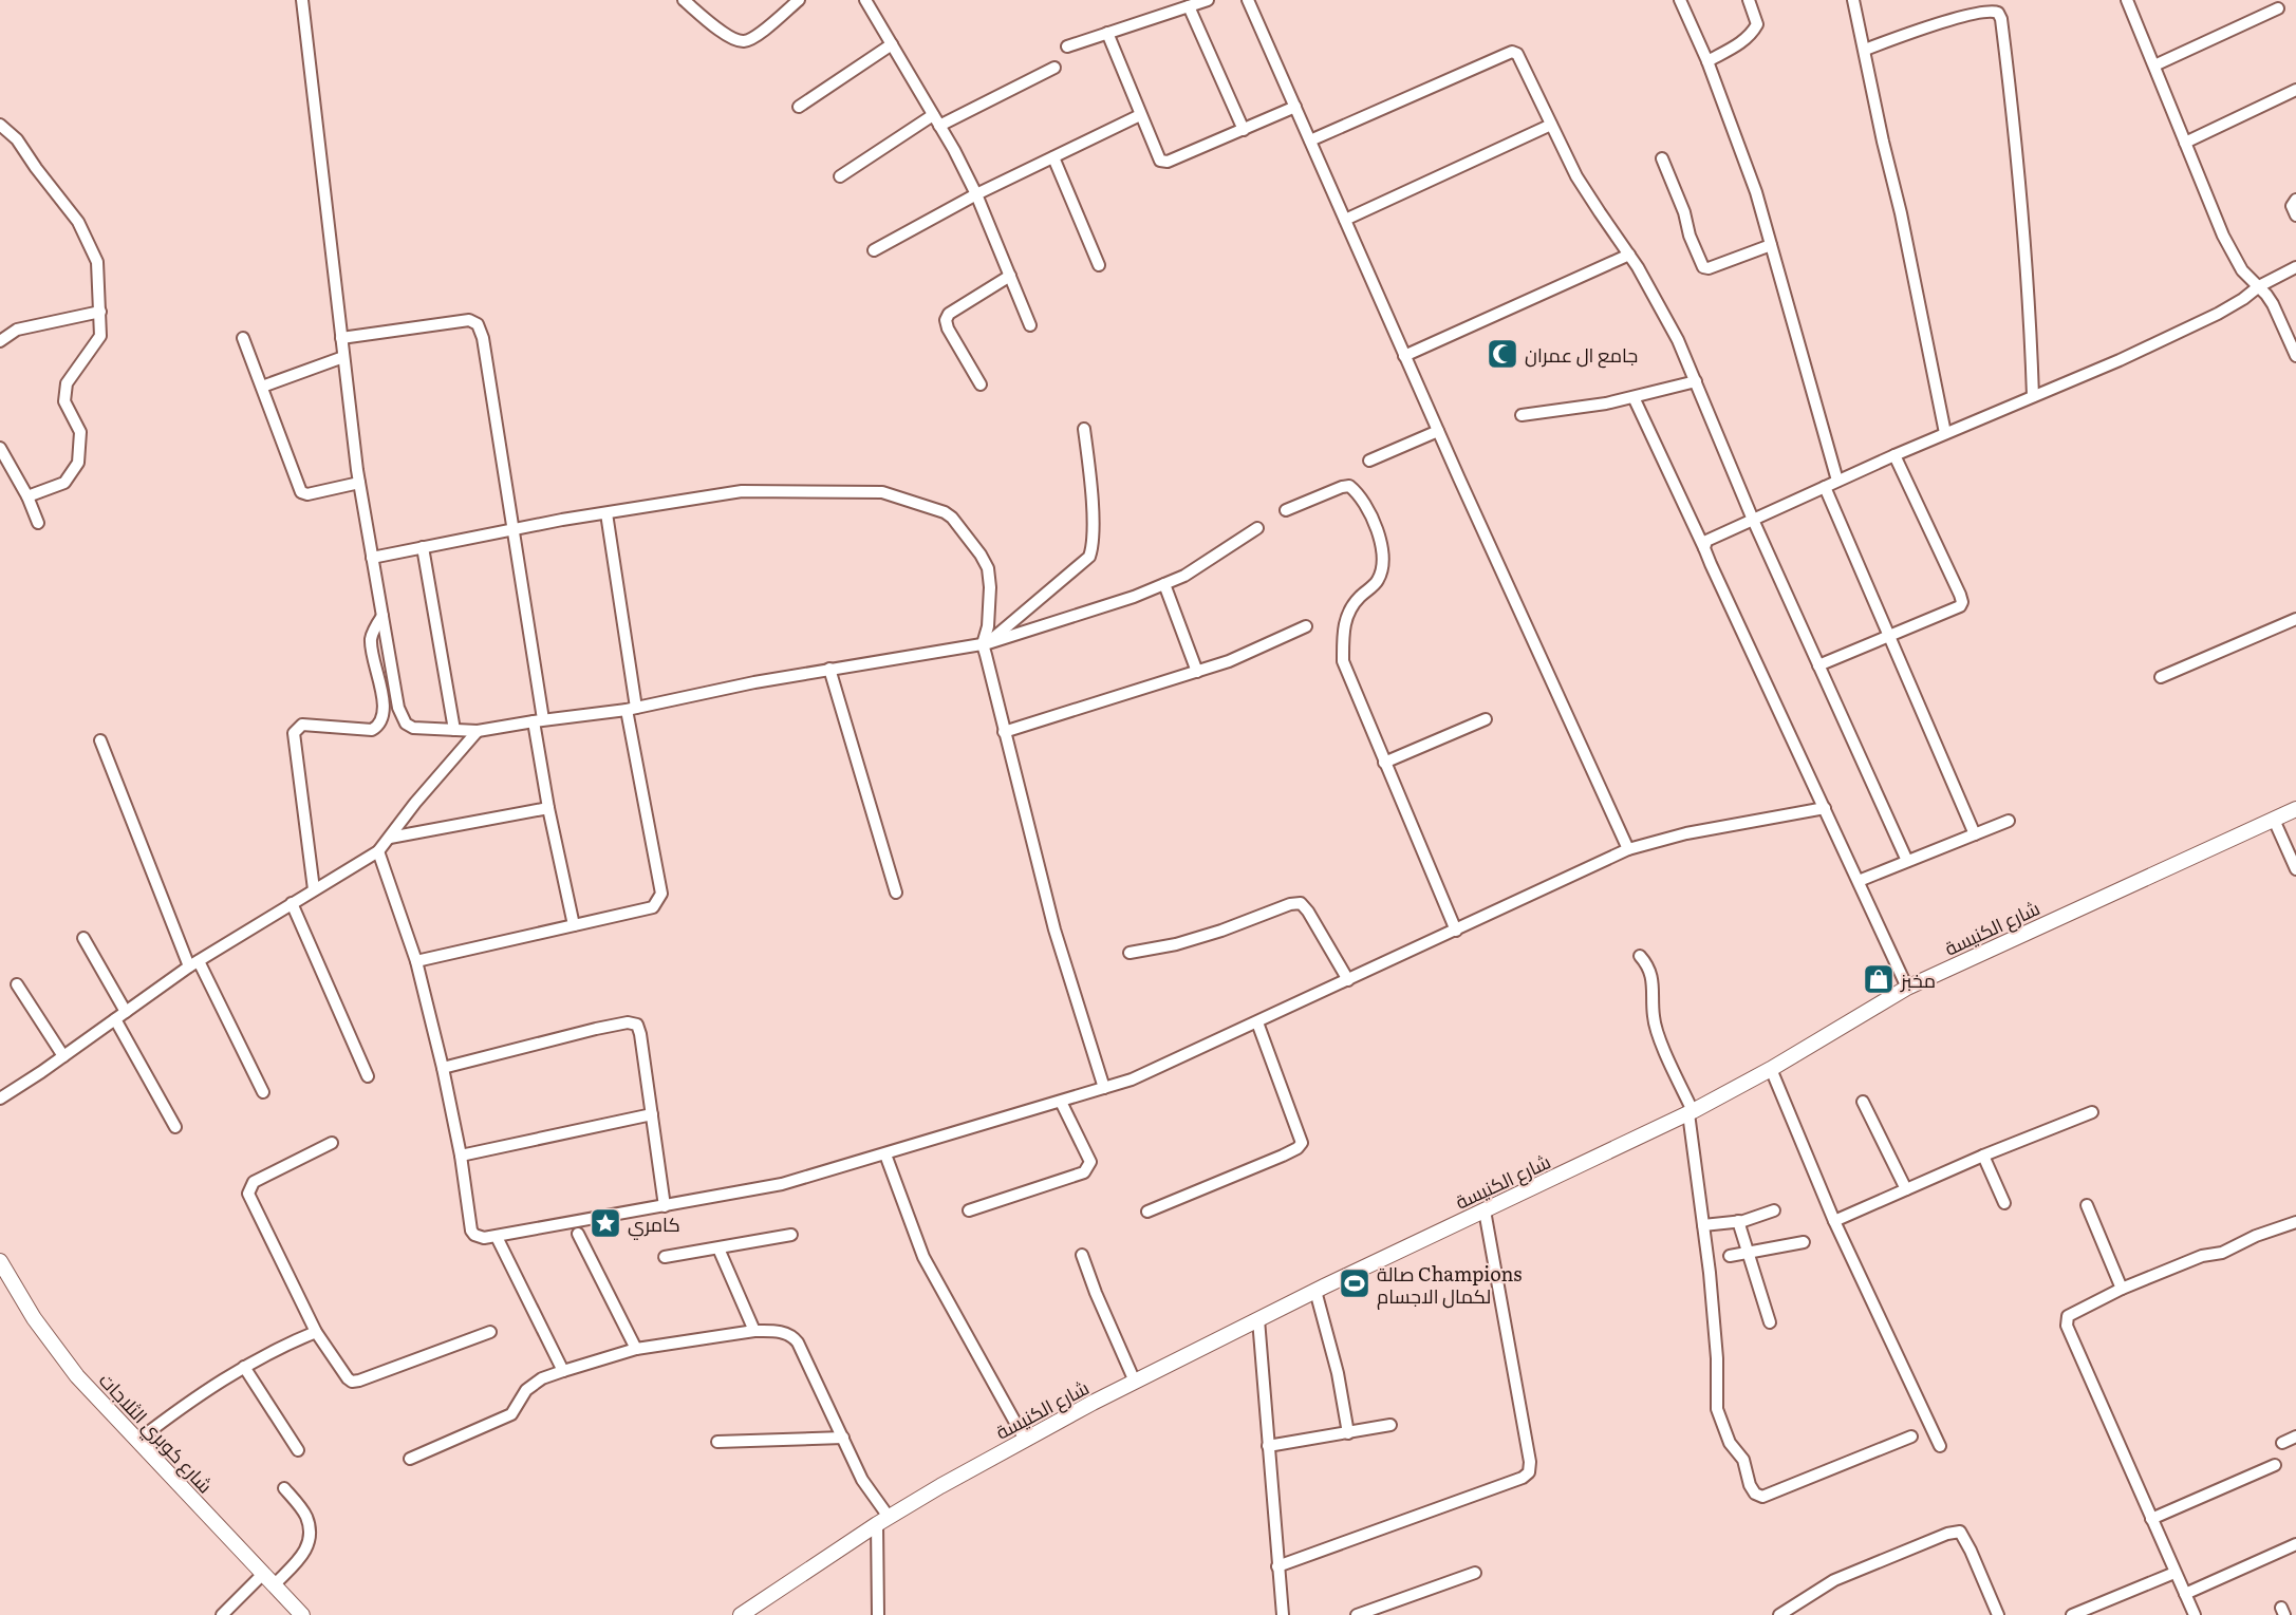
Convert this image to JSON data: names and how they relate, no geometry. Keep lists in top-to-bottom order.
{
  "streets": {
    "main road": ["شارع الكنيسة", "شارع كوبري الثلاجات"]
  },
  "places": {
    "mosque": ["جامع ال عمران"],
    "shop": ["مخبز"],
    "place": ["كامري"],
    "sports": ["صالة Champions لكمال الاجسام"]
  }
}
